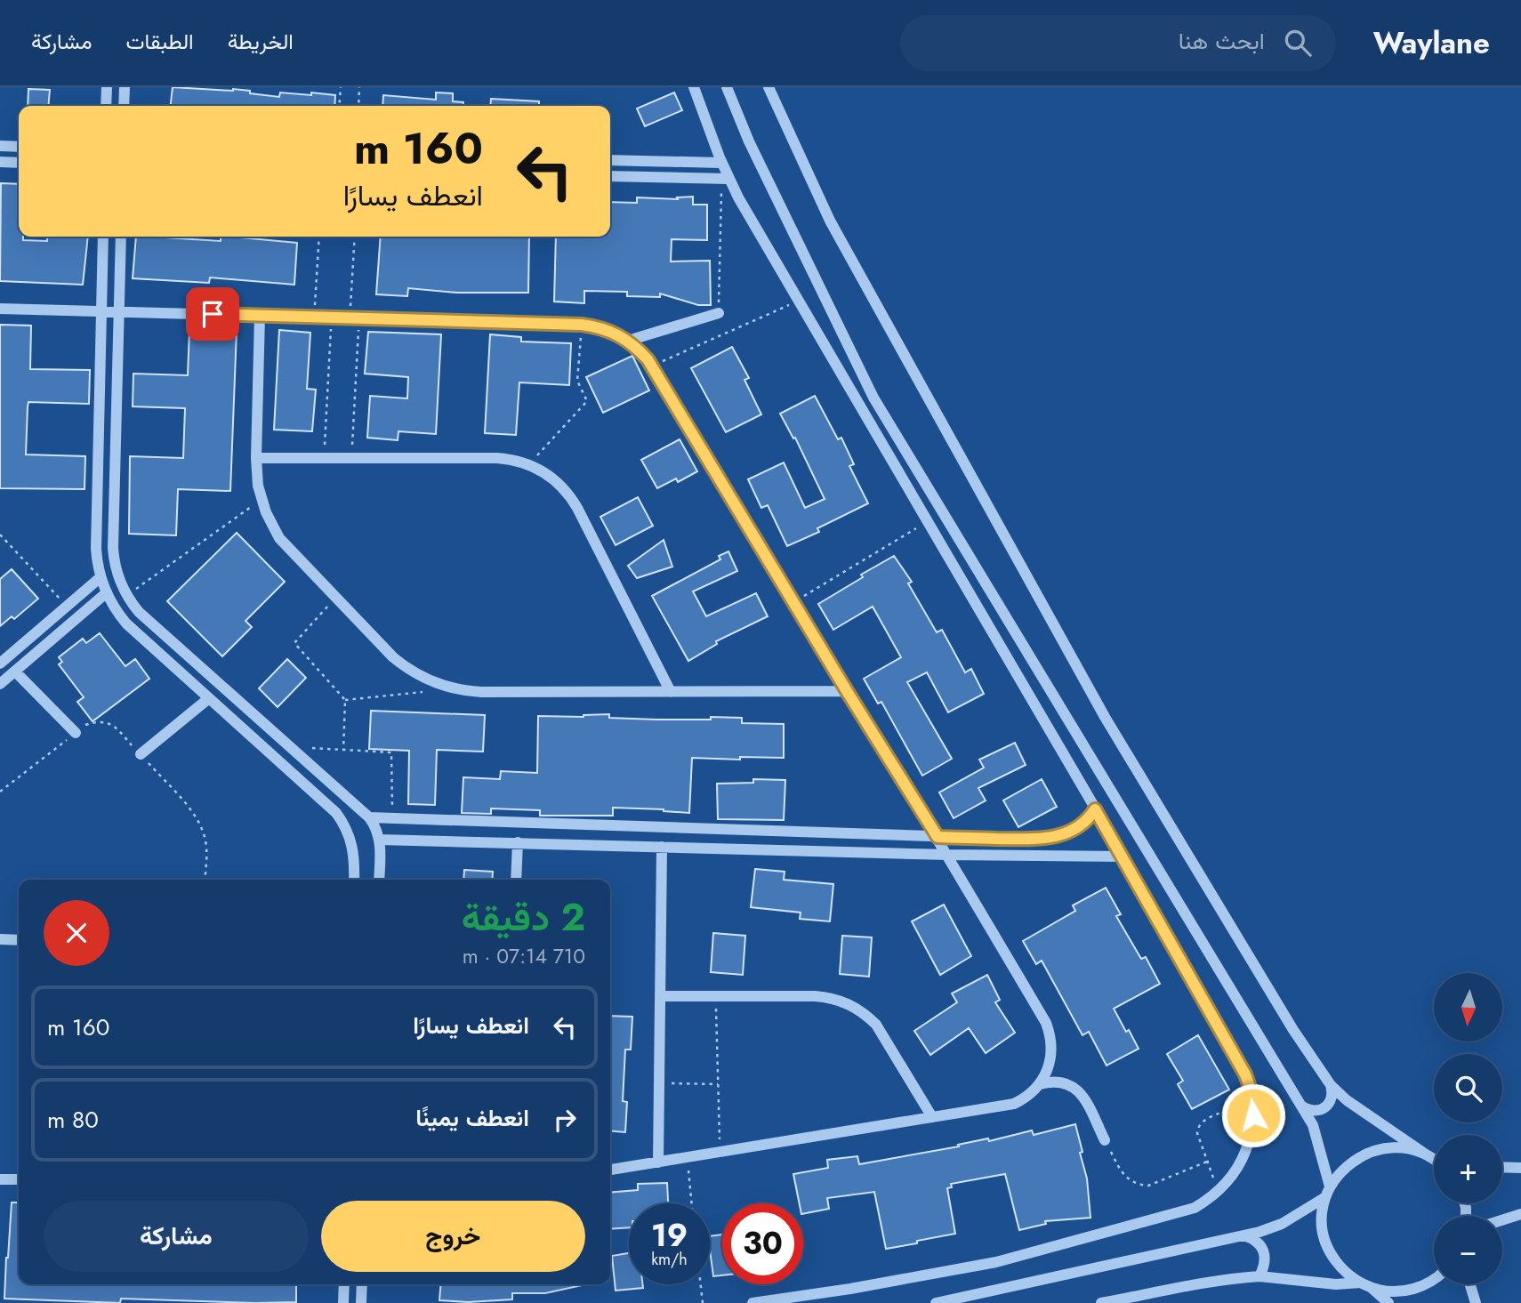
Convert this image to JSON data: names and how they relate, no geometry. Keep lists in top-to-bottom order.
{
  "north": "bottom",
  "page": {
    "header": "Waylane",
    "search": "ابحث هنا",
    "nav": ["الخريطة", "الطبقات", "مشاركة"],
    "turn": ["160 m", "انعطف يسارًا"],
    "heading": ["2 دقيقة", "710 m · 07:14"],
    "map_buttons": ["+", "−"],
    "list": [
      {
        "name": "انعطف يسارًا",
        "value": "160 m"
      },
      {
        "name": "انعطف يمينًا",
        "value": "80 m"
      }
    ],
    "buttons": ["خروج", "مشاركة"],
    "speed": "19 km/h",
    "limit": "30"
  }
}
